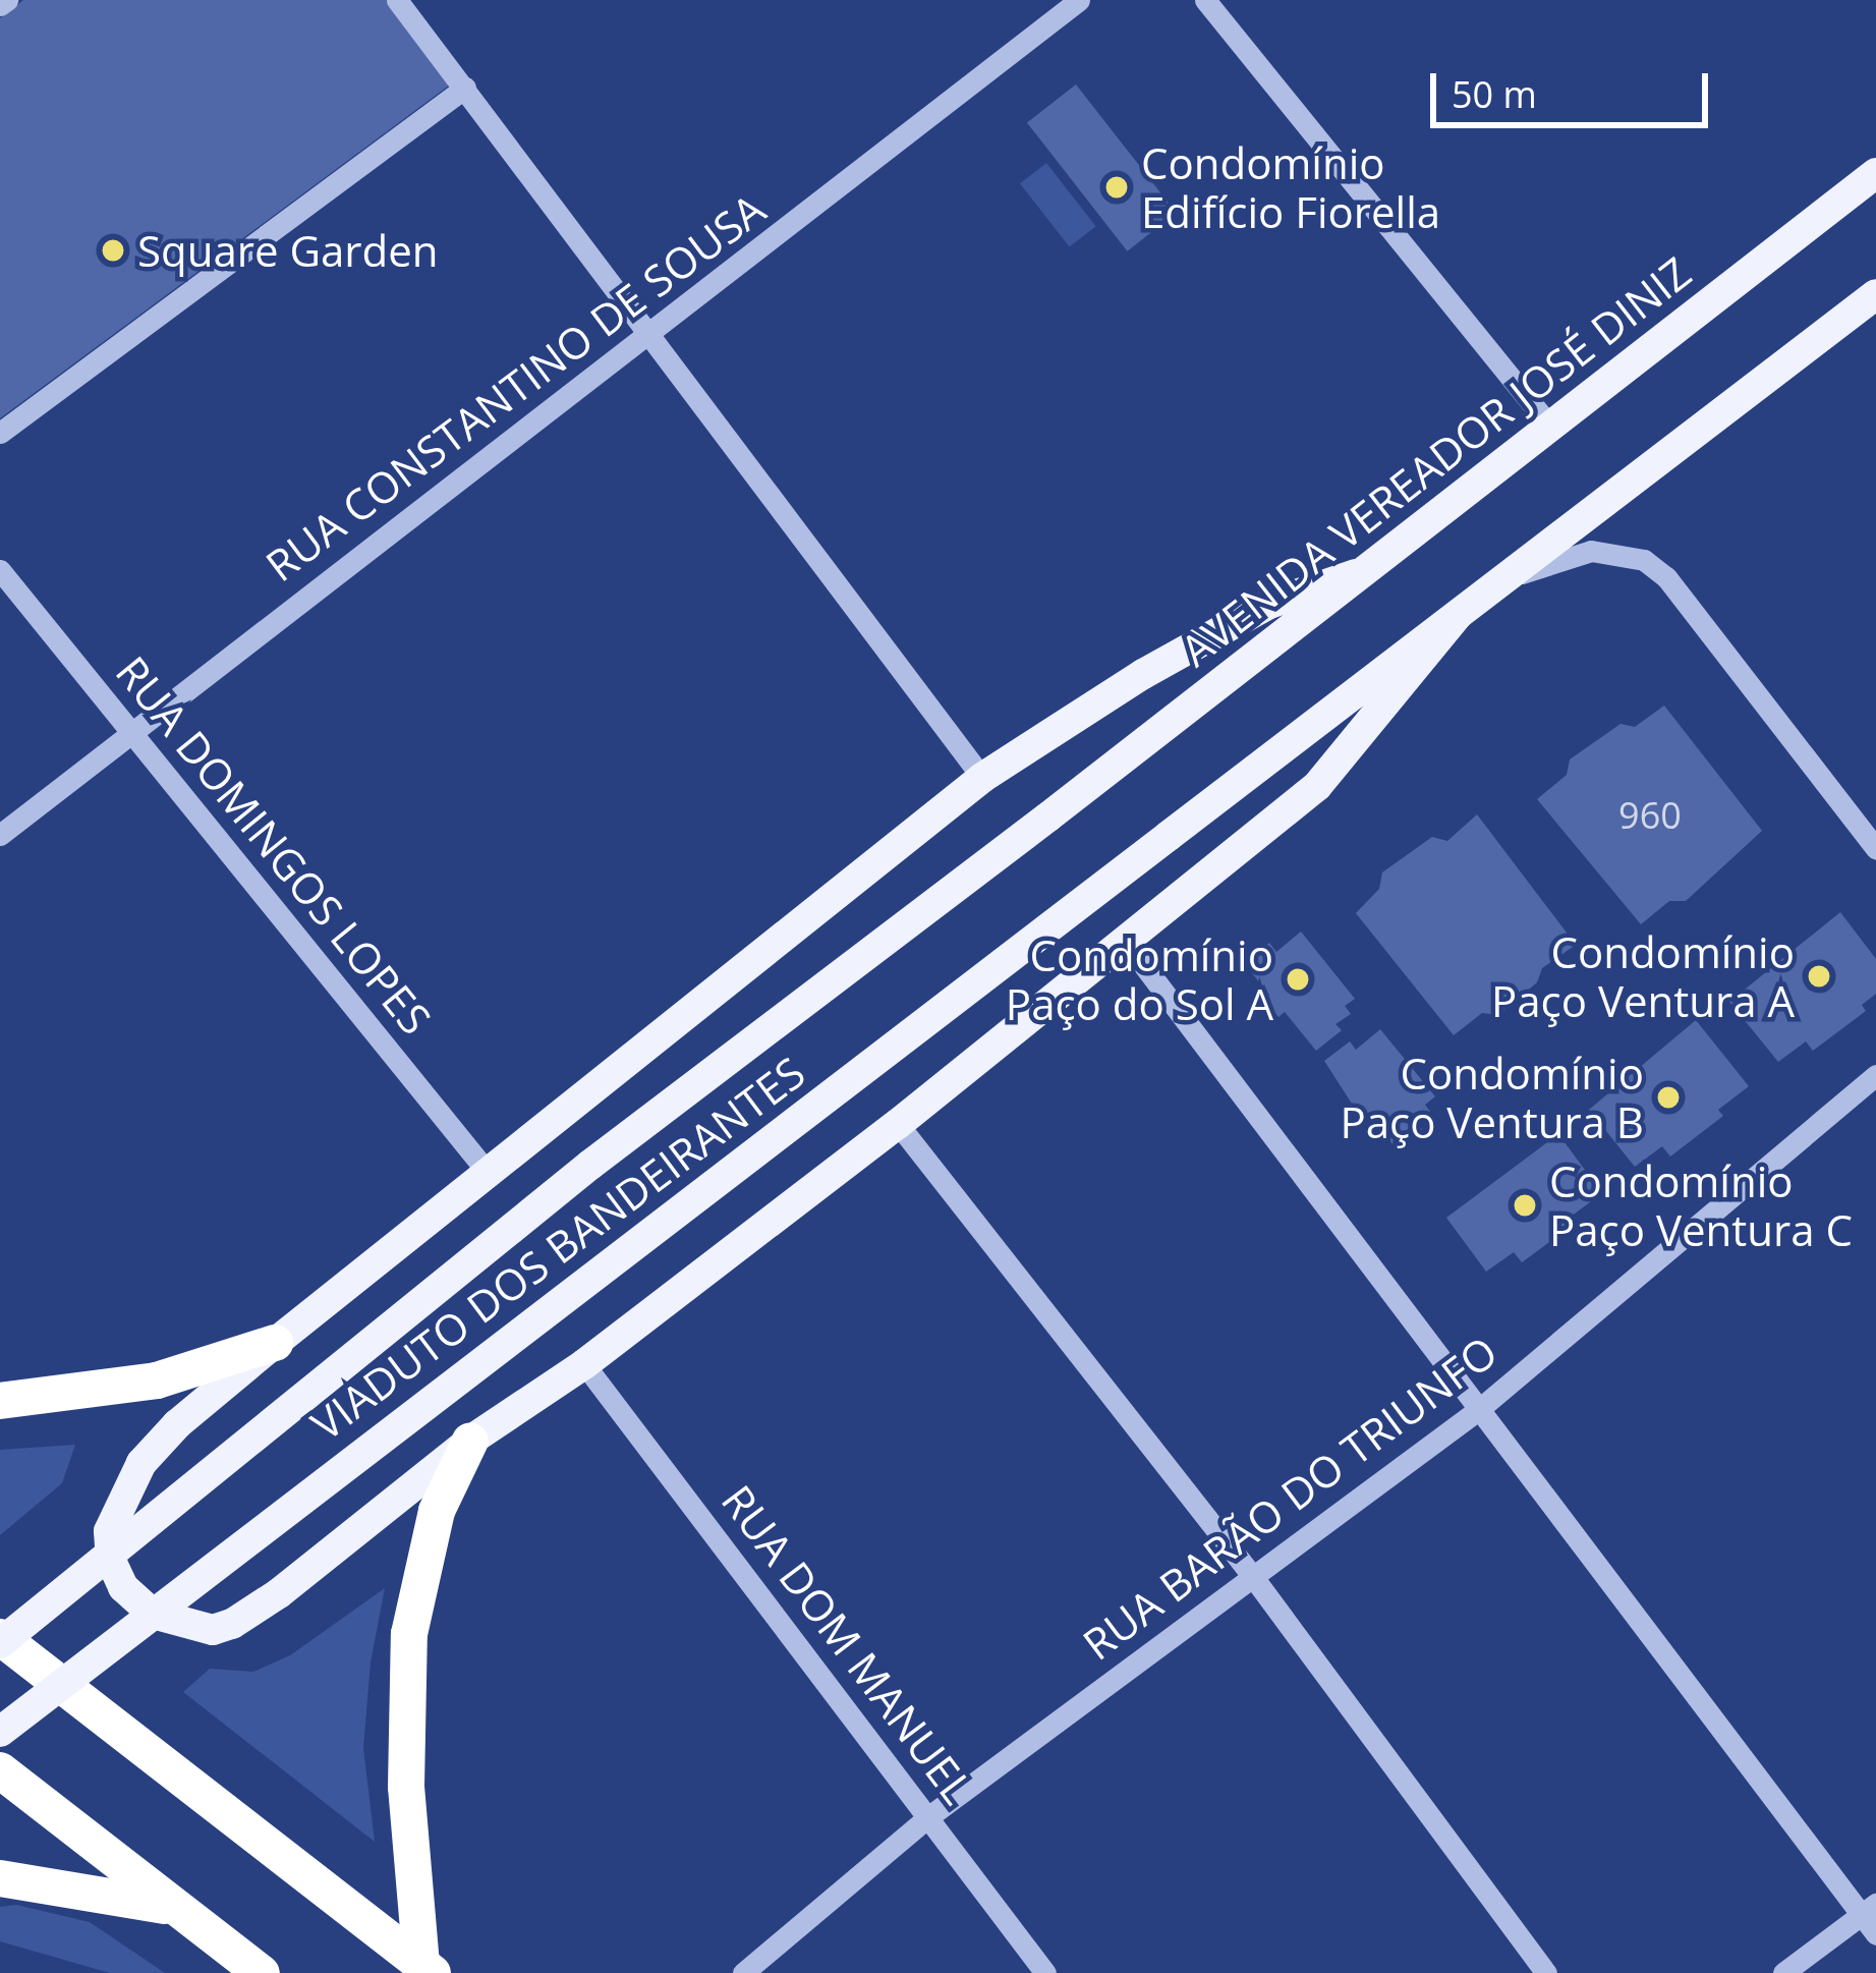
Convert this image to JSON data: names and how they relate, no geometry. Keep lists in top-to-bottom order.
{
  "streets": {
    "main road": ["AVENIDA VEREADOR JOSÉ DINIZ", "VIADUTO DOS BANDEIRANTES"],
    "street": [
      "RUA CONSTANTINO DE SOUSA",
      "RUA DOMINGOS LOPES",
      "RUA BARÃO DO TRIUNFO",
      "RUA DOM MANUEL"
    ]
  },
  "crossings": [
    ["RUA CONSTANTINO DE SOUSA", "RUA DOMINGOS LOPES"],
    ["AVENIDA VEREADOR JOSÉ DINIZ", "VIADUTO DOS BANDEIRANTES"],
    ["RUA BARÃO DO TRIUNFO", "RUA DOM MANUEL"]
  ],
  "places": [
    "Condomínio Edifício Fiorella",
    "Square Garden",
    "Condomínio Paço Ventura A",
    "Condomínio Paço do Sol A",
    "Condomínio Paço Ventura B",
    "Condomínio Paço Ventura C"
  ],
  "house_numbers": ["960"],
  "scale_bar": "50 m"
}
